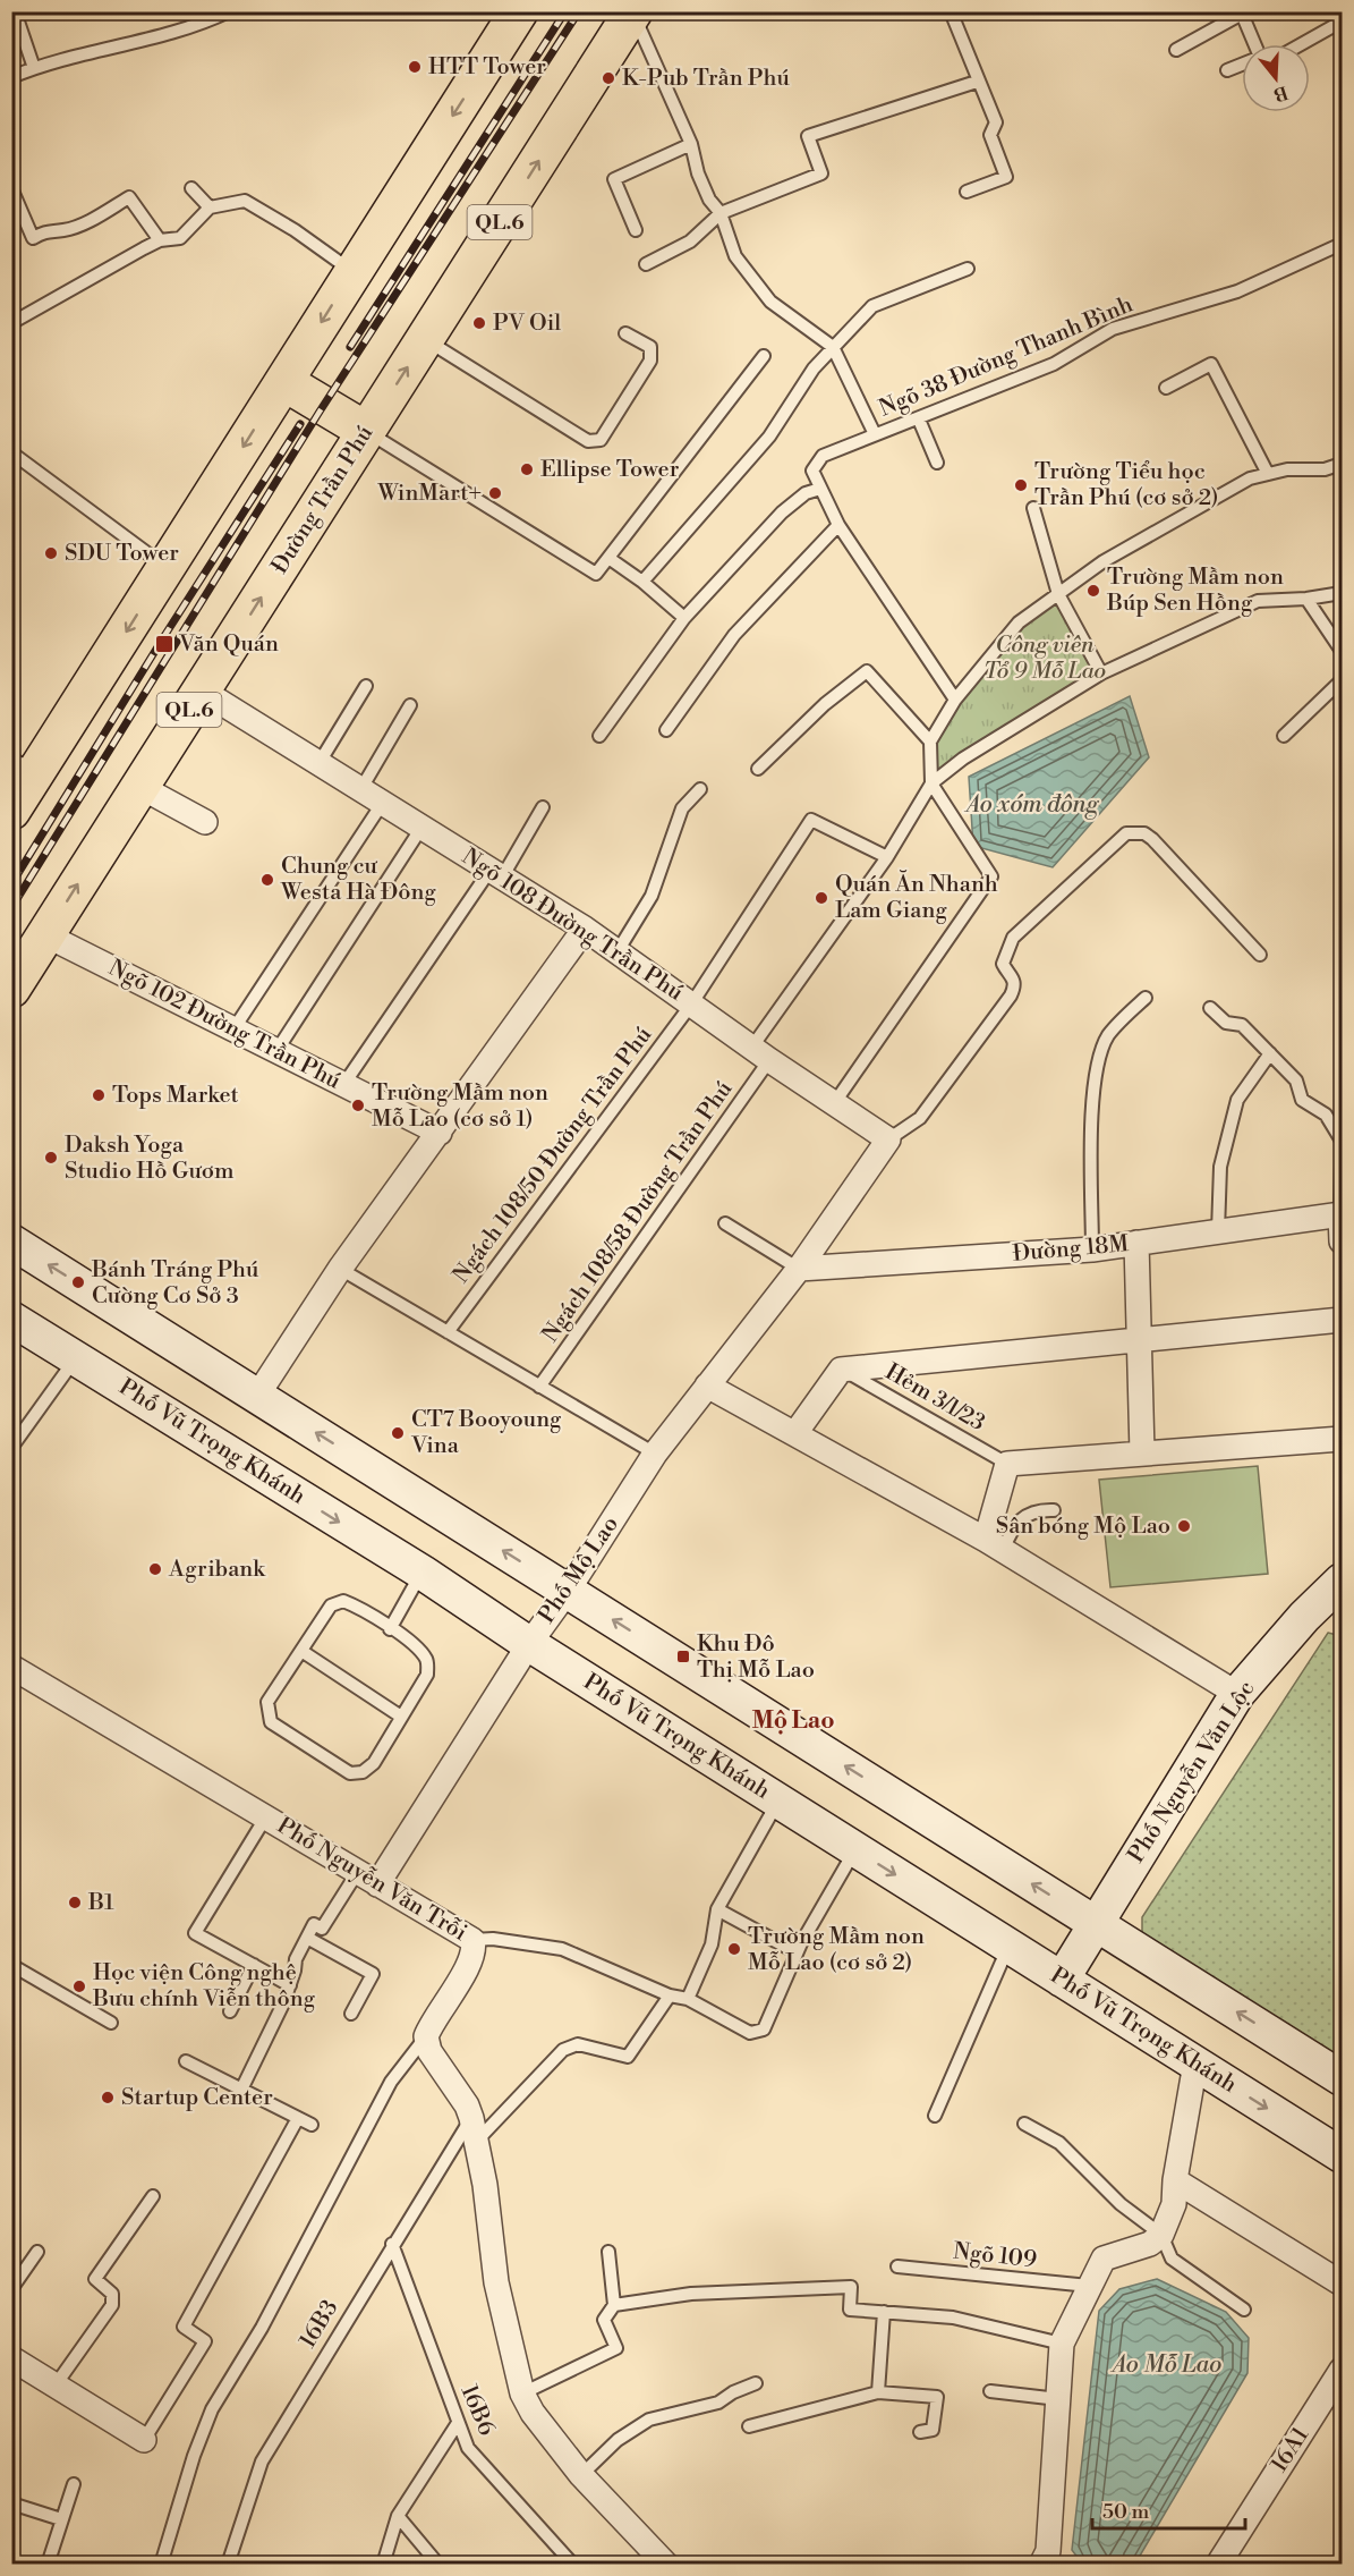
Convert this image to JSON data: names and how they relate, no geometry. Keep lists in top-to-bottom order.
{
  "streets": {
    "highway": ["QL.6", "Đường Trần Phú"],
    "main road": ["Phố Vũ Trọng Khánh", "Phố Nguyễn Văn Lộc"],
    "street": [
      "Ngõ 108 Đường Trần Phú",
      "Ngõ 102 Đường Trần Phú",
      "Đường 18M",
      "Phố Mộ Lao",
      "Phố Nguyễn Văn Trỗi",
      "16A1"
    ],
    "lane": [
      "Ngõ 38 Đường Thanh Bình",
      "Ngách 108/50 Đường Trần Phú",
      "Ngách 108/58 Đường Trần Phú",
      "Hẻm 3/1/23",
      "Ngõ 109",
      "16B3",
      "16B6"
    ]
  },
  "crossings": [
    ["Đường Trần Phú", "Ngõ 108 Đường Trần Phú"],
    ["Đường Trần Phú", "Ngõ 102 Đường Trần Phú"],
    ["Ngõ 108 Đường Trần Phú", "Ngách 108/50 Đường Trần Phú"],
    ["Ngõ 108 Đường Trần Phú", "Ngách 108/58 Đường Trần Phú"],
    ["Ngõ 108 Đường Trần Phú", "Phố Mộ Lao"],
    ["Ngách 108/50 Đường Trần Phú", "Ngách 108/58 Đường Trần Phú"],
    ["Đường 18M", "Phố Mộ Lao"],
    ["Phố Vũ Trọng Khánh", "Phố Mộ Lao"],
    ["Phố Vũ Trọng Khánh", "Phố Nguyễn Văn Lộc"],
    ["Phố Mộ Lao", "Phố Nguyễn Văn Trỗi"],
    ["16B3", "16B6"]
  ],
  "districts": ["Mộ Lao"],
  "water": ["Ao xóm đông", "Ao Mỗ Lao"],
  "parks": ["Công viên Tổ 9 Mỗ Lao"],
  "places": {
    "other": [
      "HTT Tower",
      "K-Pub Trần Phú",
      "PV Oil",
      "Ellipse Tower",
      "Trường Tiểu học Trần Phú (cơ sở 2)",
      "WinMart+",
      "SDU Tower",
      "Trường Mầm non Búp Sen Hồng",
      "Chung cư Westa Hà Đông",
      "Quán Ăn Nhanh Lam Giang",
      "Tops Market",
      "Trường Mầm non Mỗ Lao (cơ sở 1)",
      "Daksh Yoga Studio Hồ Gươm",
      "Bánh Tráng Phú Cường Cơ Sở 3",
      "CT7 Booyoung Vina",
      "Sân bóng Mộ Lao",
      "Agribank",
      "B1",
      "Trường Mầm non Mỗ Lao (cơ sở 2)",
      "Học viện Công nghệ Bưu chính Viễn thông",
      "Startup Center"
    ],
    "transit": ["Văn Quán", "Khu Đô Thị Mỗ Lao"]
  },
  "scale_bar": "50 m",
  "north": "bottom"
}
